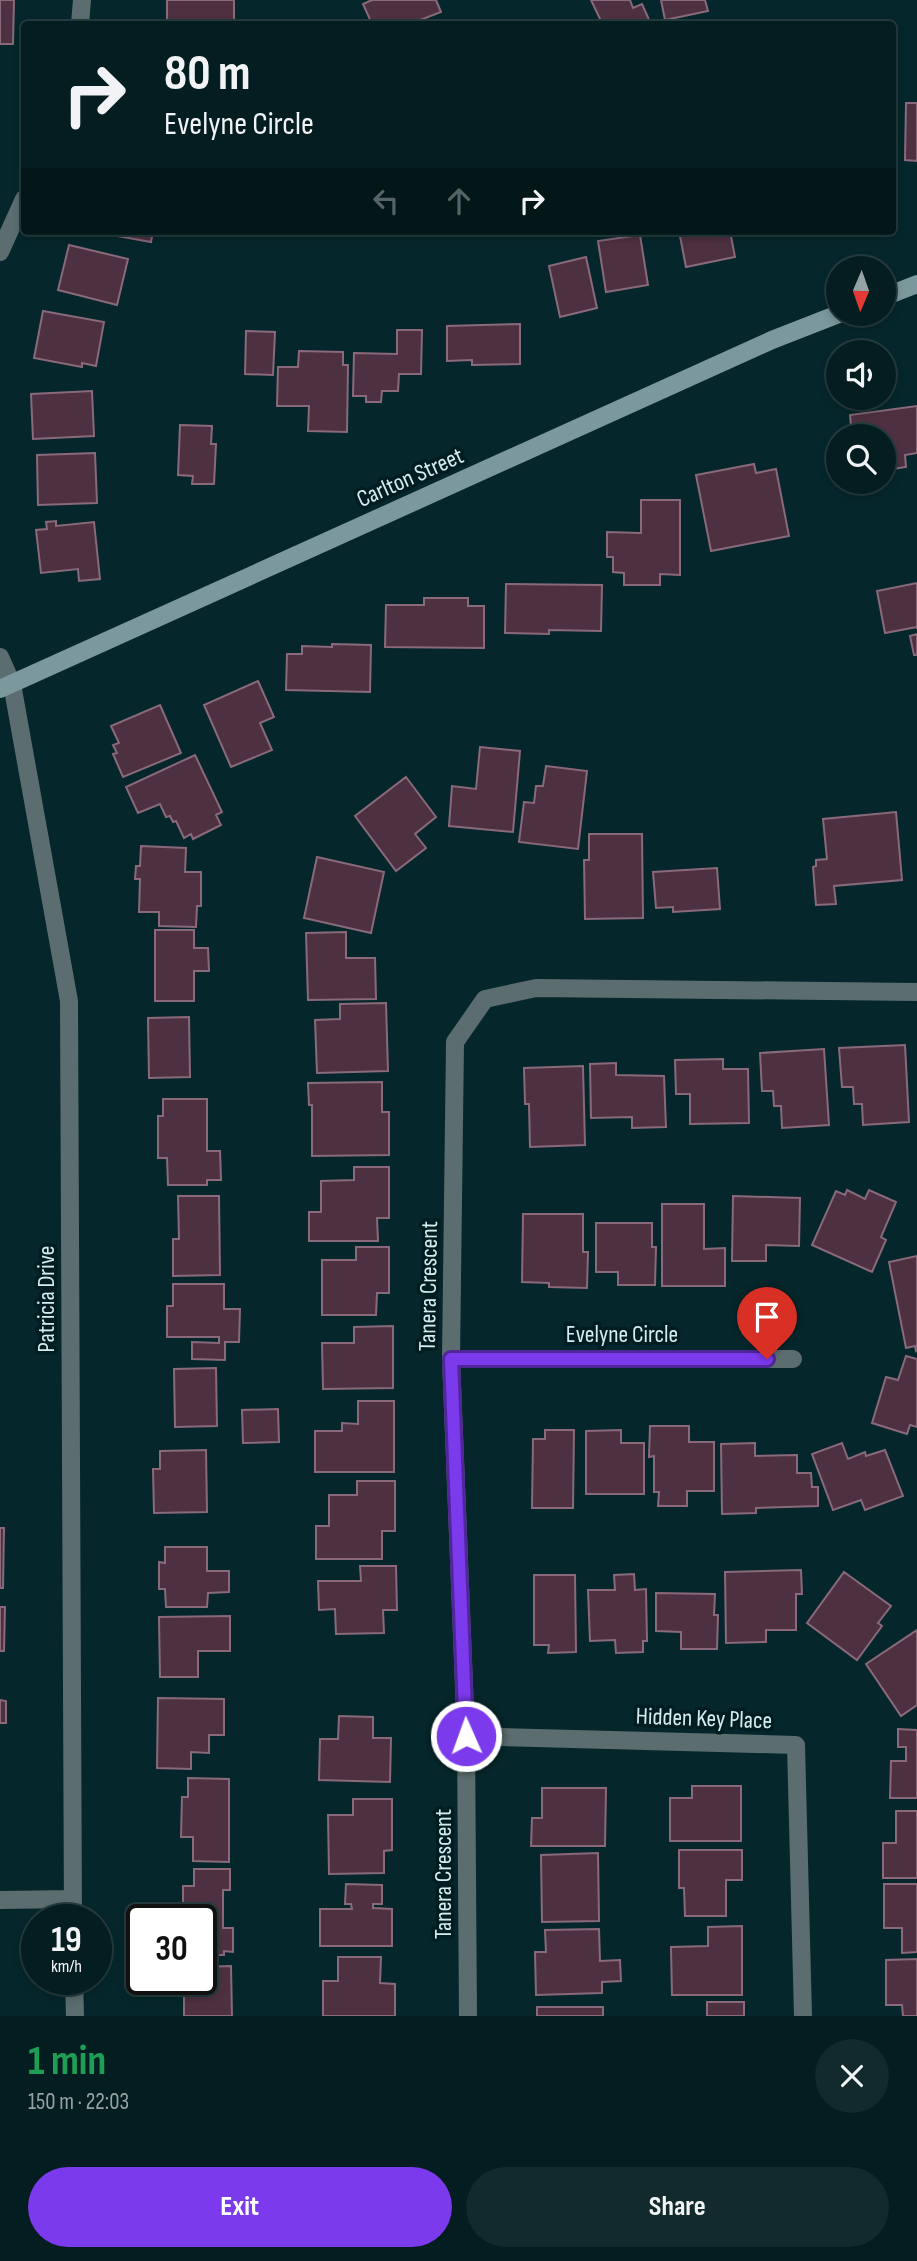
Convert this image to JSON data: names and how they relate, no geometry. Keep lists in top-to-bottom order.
{
  "streets": {
    "main road": ["Carlton Street"],
    "street": [
      "Tanera Crescent",
      "Patricia Drive",
      "Evelyne Circle",
      "Hidden Key Place"
    ]
  },
  "crossings": [
    ["Carlton Street", "Patricia Drive"],
    ["Tanera Crescent", "Evelyne Circle"],
    ["Tanera Crescent", "Hidden Key Place"]
  ],
  "north": "bottom",
  "page": {
    "turn": ["80 m", "Evelyne Circle"],
    "speed": "19 km/h",
    "limit": "30",
    "heading": ["1 min", "150 m · 22:03"],
    "buttons": ["Exit", "Share"]
  }
}
